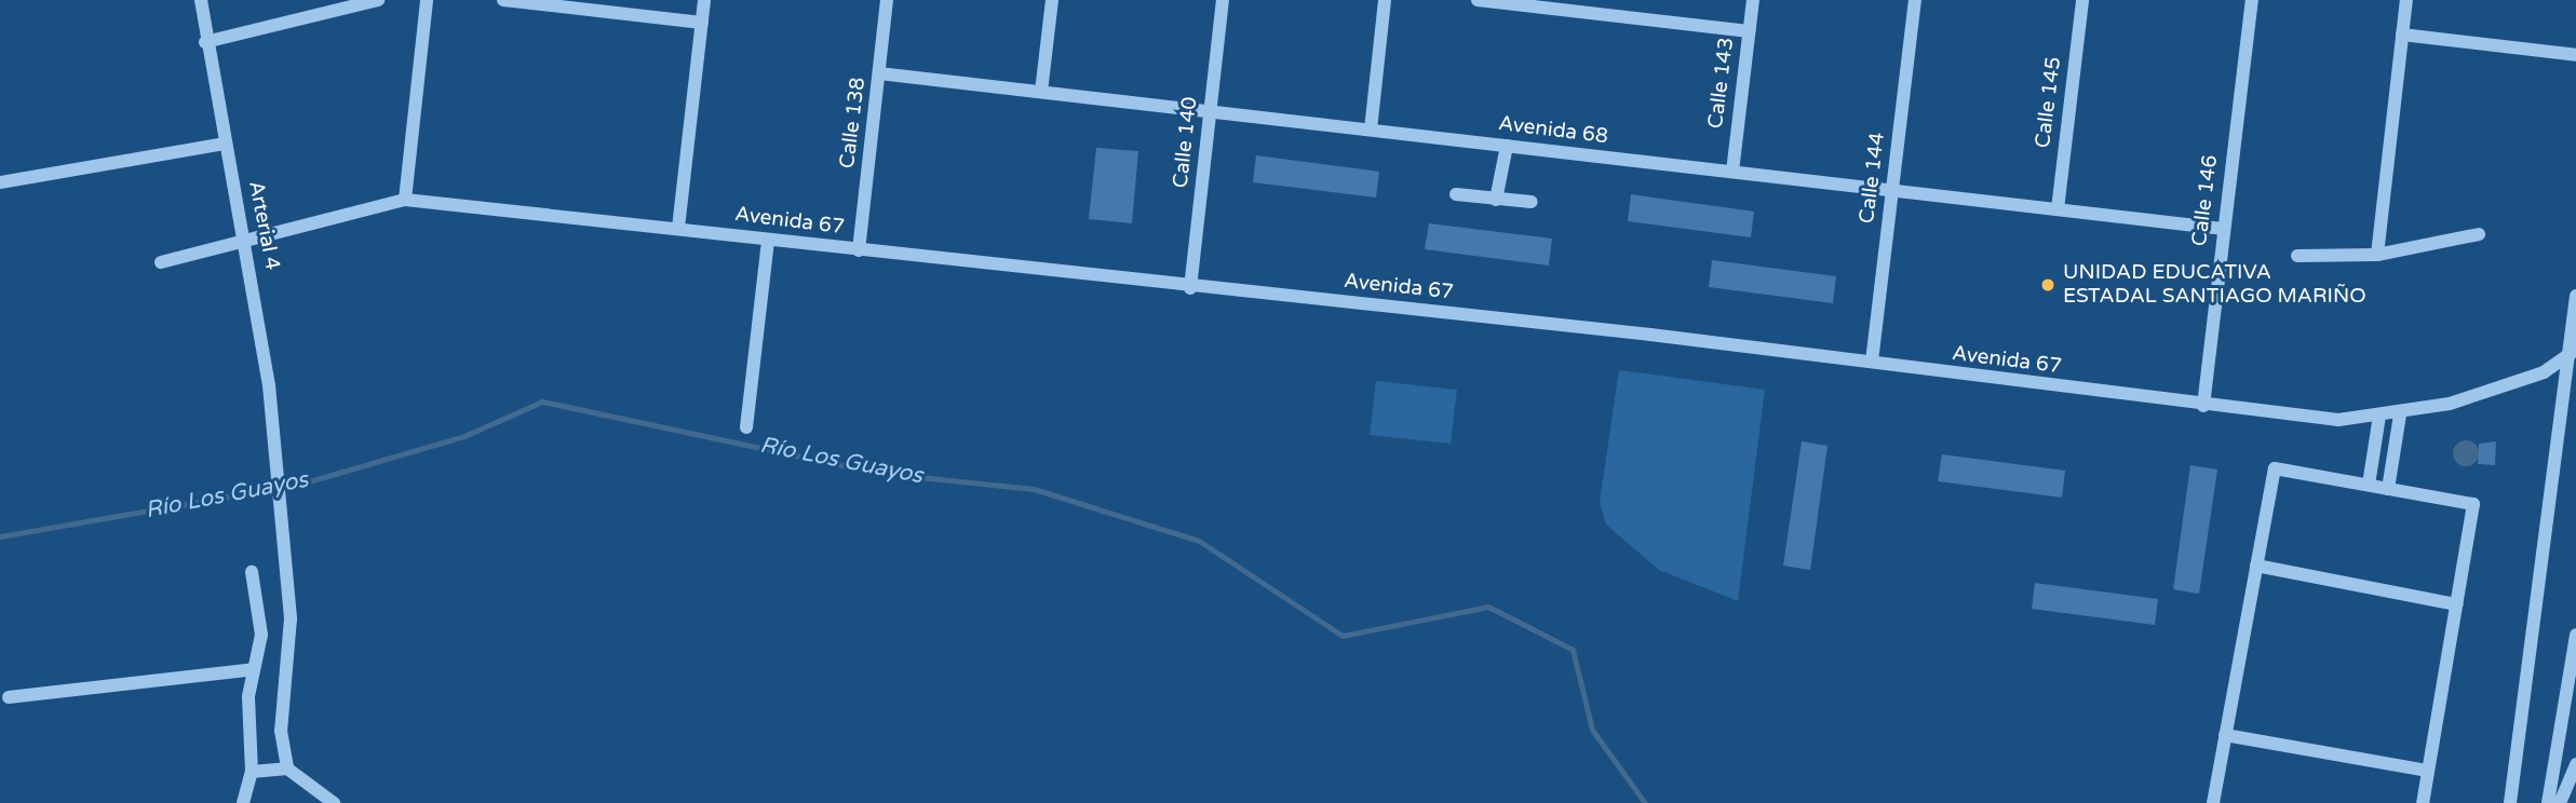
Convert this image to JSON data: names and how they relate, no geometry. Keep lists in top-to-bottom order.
{
  "streets": {
    "street": [
      "Calle 143",
      "Calle 145",
      "Calle 138",
      "Avenida 68",
      "Calle 140",
      "Calle 144",
      "Calle 146",
      "Avenida 67",
      "Arterial 4"
    ]
  },
  "crossings": [
    ["Calle 143", "Avenida 68"],
    ["Calle 145", "Avenida 68"],
    ["Calle 138", "Avenida 68"],
    ["Calle 138", "Avenida 67"],
    ["Avenida 68", "Calle 140"],
    ["Avenida 68", "Calle 144"],
    ["Avenida 68", "Calle 146"],
    ["Calle 140", "Avenida 67"],
    ["Calle 144", "Avenida 67"],
    ["Calle 146", "Avenida 67"],
    ["Avenida 67", "Arterial 4"]
  ],
  "water": ["Río Los Guayos"],
  "places": ["UNIDAD EDUCATIVA ESTADAL SANTIAGO MARIÑO"]
}
